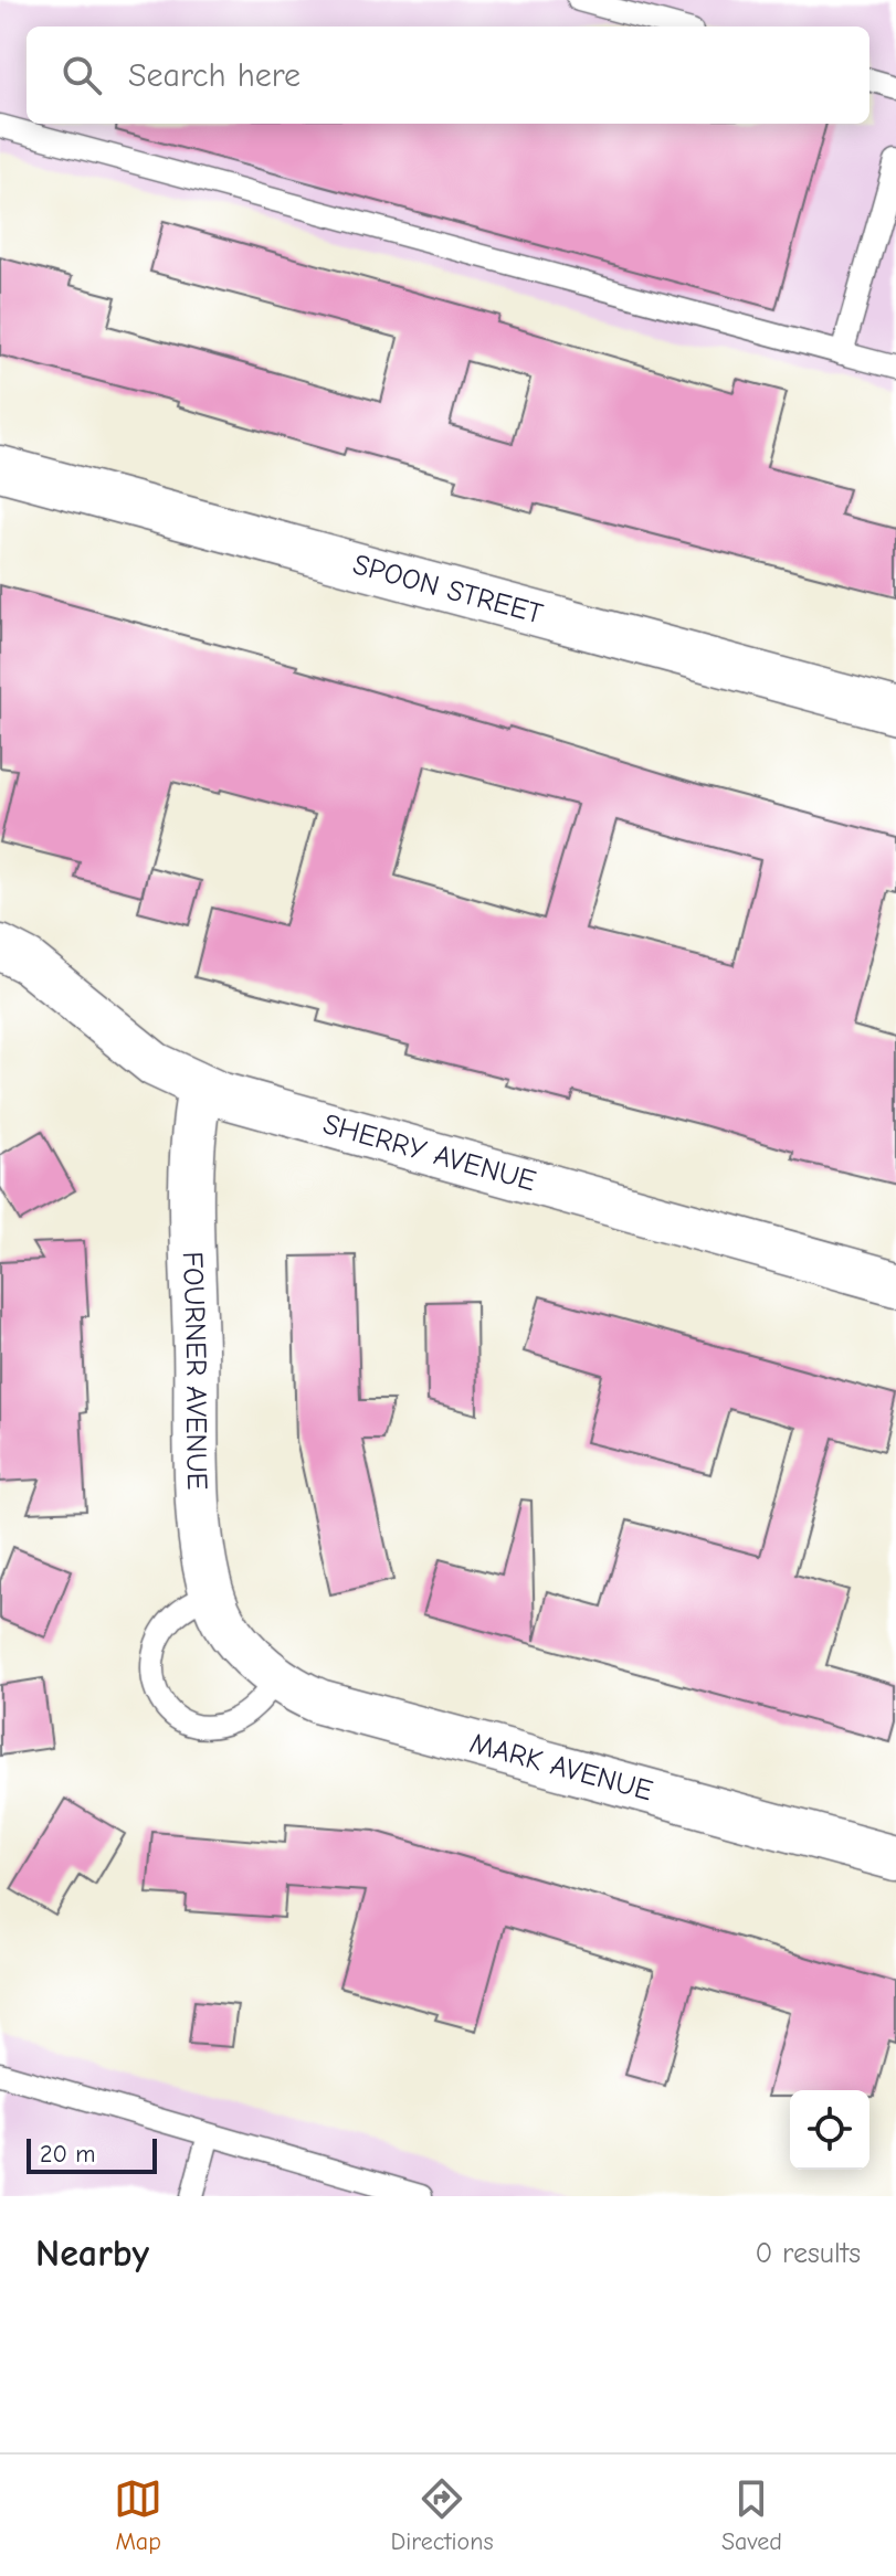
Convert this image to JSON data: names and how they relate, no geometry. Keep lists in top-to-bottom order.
{
  "streets": {
    "street": [
      "SPOON STREET",
      "SHERRY AVENUE",
      "FOURNER AVENUE",
      "MARK AVENUE"
    ]
  },
  "crossings": [
    ["SHERRY AVENUE", "FOURNER AVENUE"],
    ["FOURNER AVENUE", "MARK AVENUE"]
  ],
  "scale_bar": "20 m",
  "page": {
    "search": "Search here",
    "scale": "20 m",
    "heading": ["Nearby", "0 results"],
    "nav": ["Map", "Directions", "Saved"]
  }
}
